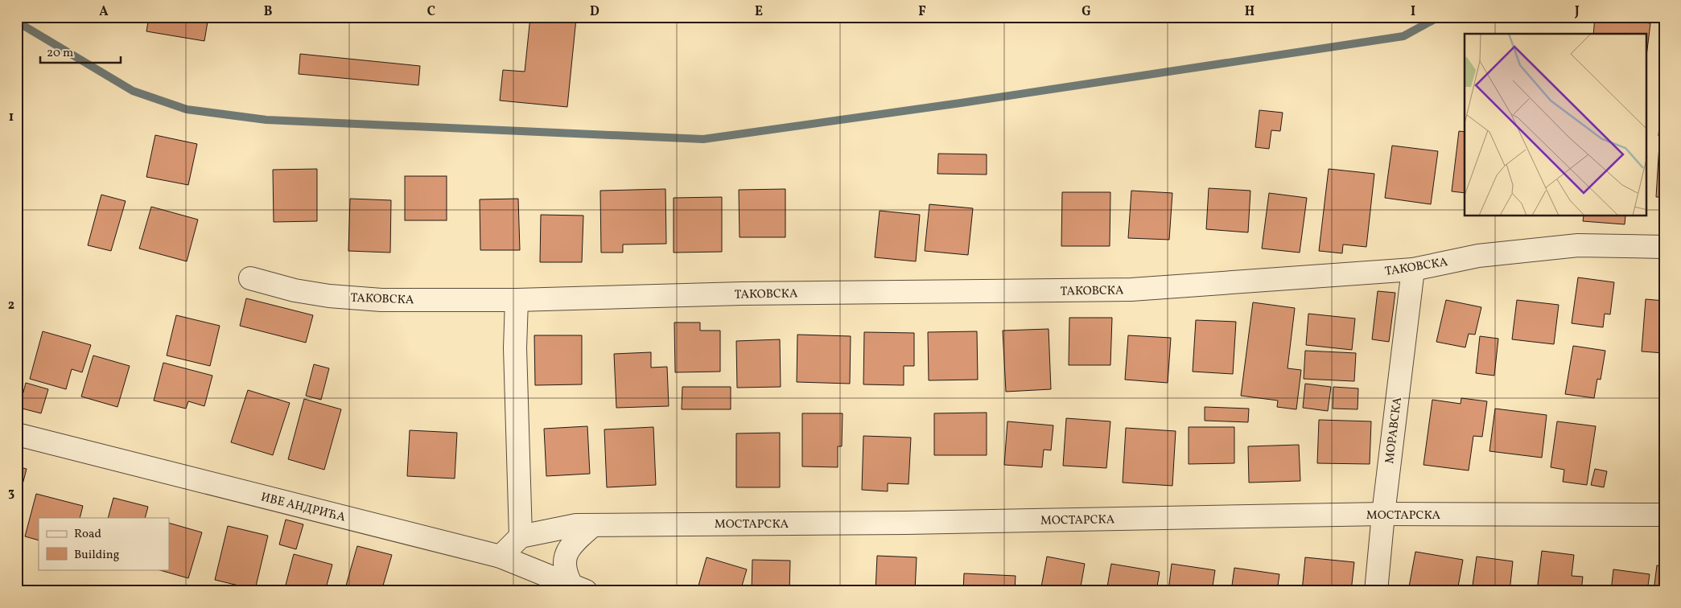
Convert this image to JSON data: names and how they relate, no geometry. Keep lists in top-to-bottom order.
{
  "streets": {
    "street": [
      "ТАКОВСКА",
      "МОРАВСКА",
      "ИВЕ АНДРИЋА",
      "МОСТАРСКА"
    ]
  },
  "crossings": [
    ["ТАКОВСКА", "МОРАВСКА"],
    ["МОРАВСКА", "МОСТАРСКА"]
  ],
  "legend": ["Road", "Building"],
  "scale_bar": "20 m",
  "grid": {
    "columns": [
      "A",
      "B",
      "C",
      "D",
      "E",
      "F",
      "G",
      "H",
      "I",
      "J"
    ],
    "rows": ["1", "2", "3"]
  }
}
